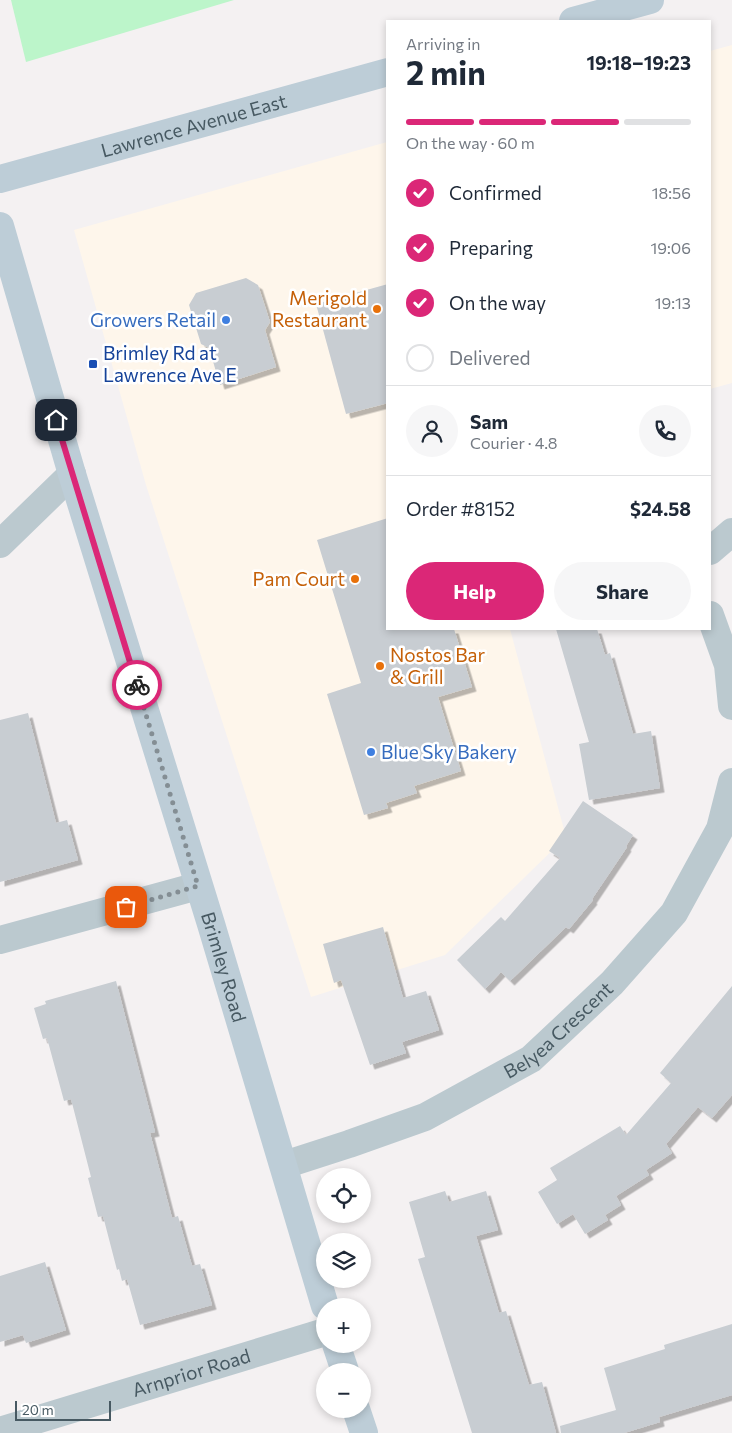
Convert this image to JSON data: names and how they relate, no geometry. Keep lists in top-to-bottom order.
{
  "streets": {
    "main road": ["Lawrence Avenue East", "Brimley Road"],
    "street": ["Belyea Crescent", "Arnprior Road"]
  },
  "crossings": [
    ["Brimley Road", "Belyea Crescent"]
  ],
  "places": {
    "other": [
      "Merigold Restaurant",
      "Growers Retail",
      "Pam Court",
      "Nostos Bar & Grill",
      "Blue Sky Bakery"
    ],
    "transit": ["Brimley Rd at Lawrence Ave E"]
  },
  "scale_bar": "20 m",
  "page": {
    "heading": ["2 min", "Arriving in", "19:18–19:23"],
    "panel": [
      "Sam",
      "Courier · 4.8",
      "Order #8152",
      "$24.58"
    ],
    "bar": "On the way · 60 m",
    "list": [
      ["Confirmed", "18:56"],
      ["Preparing", "19:06"],
      ["On the way", "19:13"],
      "Delivered"
    ],
    "buttons": ["Help", "Share"],
    "map_buttons": ["+", "−"],
    "scale": "20 m"
  }
}
